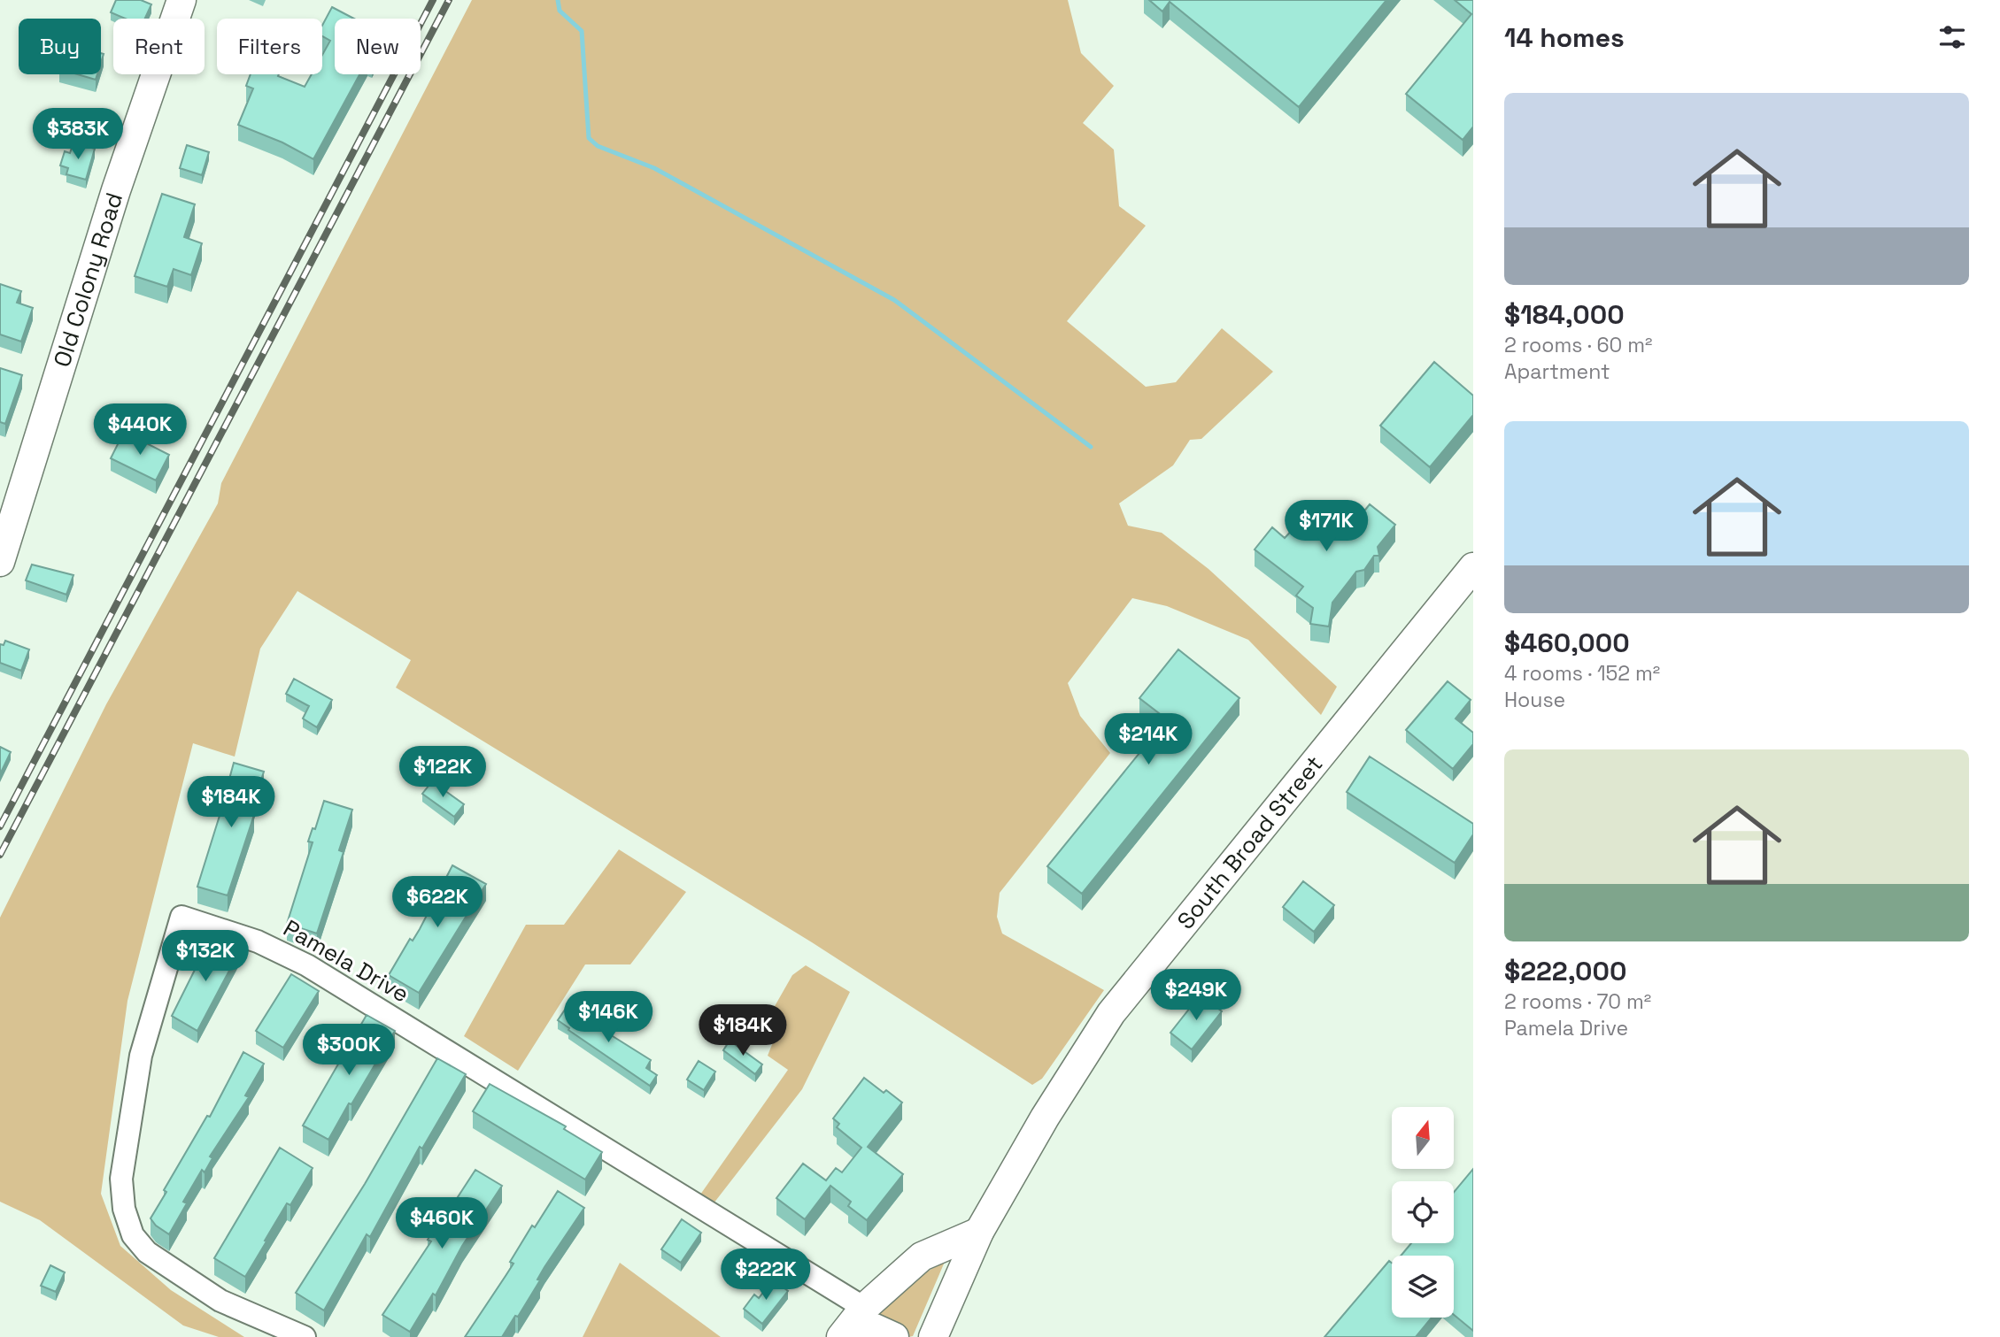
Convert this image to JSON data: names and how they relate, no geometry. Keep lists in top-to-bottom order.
{
  "streets": {
    "main road": ["Old Colony Road", "South Broad Street"],
    "street": ["Pamela Drive"]
  },
  "north": "top",
  "page": {
    "heading": "14 homes",
    "chip": [
      "Buy",
      "Rent",
      "Filters",
      "New"
    ],
    "list": [
      {
        "name": "$184,000",
        "note": "2 rooms · 60 m² · Apartment"
      },
      {
        "name": "$460,000",
        "note": "4 rooms · 152 m² · House"
      },
      {
        "name": "$222,000",
        "note": "2 rooms · 70 m² · Pamela Drive"
      }
    ],
    "price": [
      "$383K",
      "$440K",
      "$171K",
      "$214K",
      "$122K",
      "$184K",
      "$622K",
      "$132K",
      "$249K",
      "$146K",
      "$184K",
      "$300K",
      "$460K",
      "$222K"
    ]
  }
}
